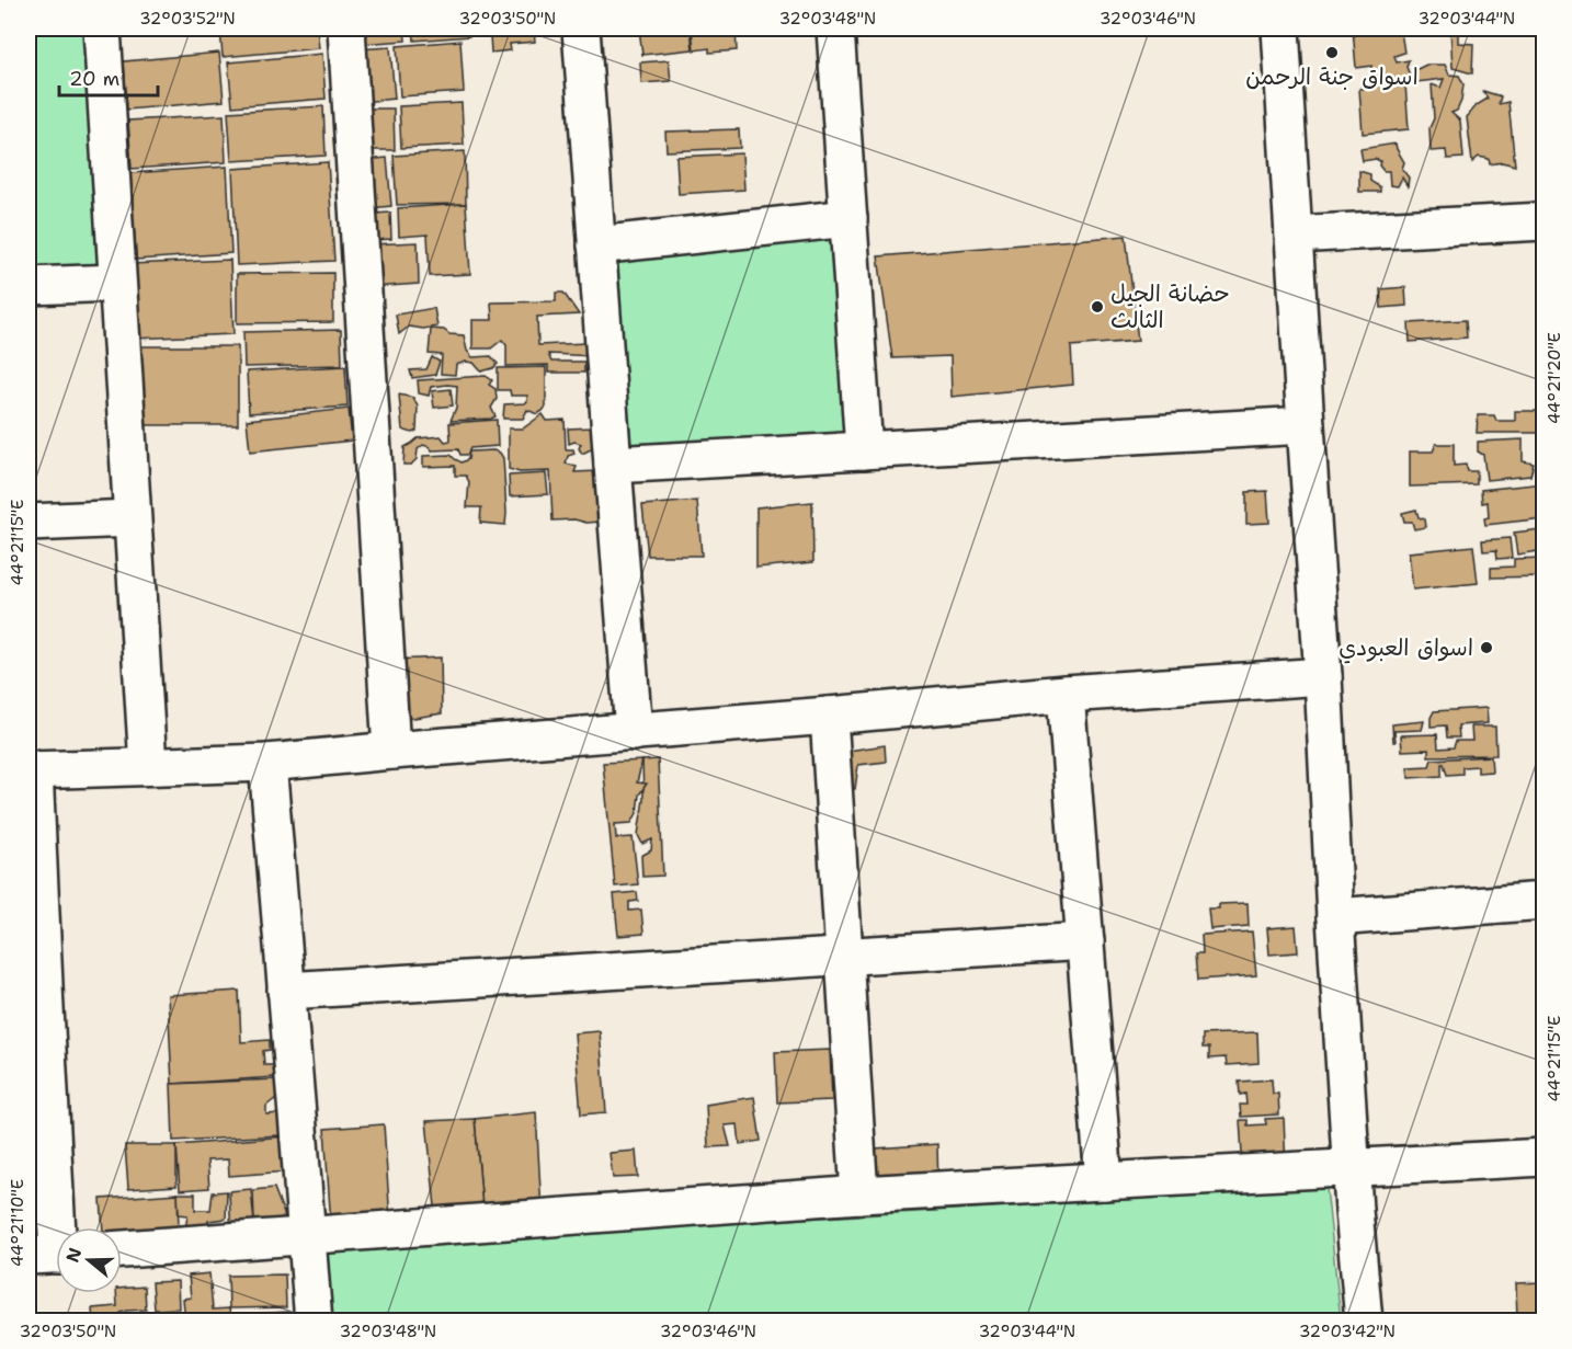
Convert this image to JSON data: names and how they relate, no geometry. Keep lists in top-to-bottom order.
{
  "places": ["اسواق جنة الرحمن", "حضانة الجيل الثالث", "اسواق العبودي"],
  "scale_bar": "20 m",
  "north": "left",
  "coordinates": [
    "32°03'52\"N",
    "32°03'50\"N",
    "32°03'48\"N",
    "32°03'46\"N",
    "32°03'44\"N",
    "44°21'20\"E",
    "44°21'15\"E",
    "44°21'10\"E",
    "32°03'42\"N"
  ]
}
